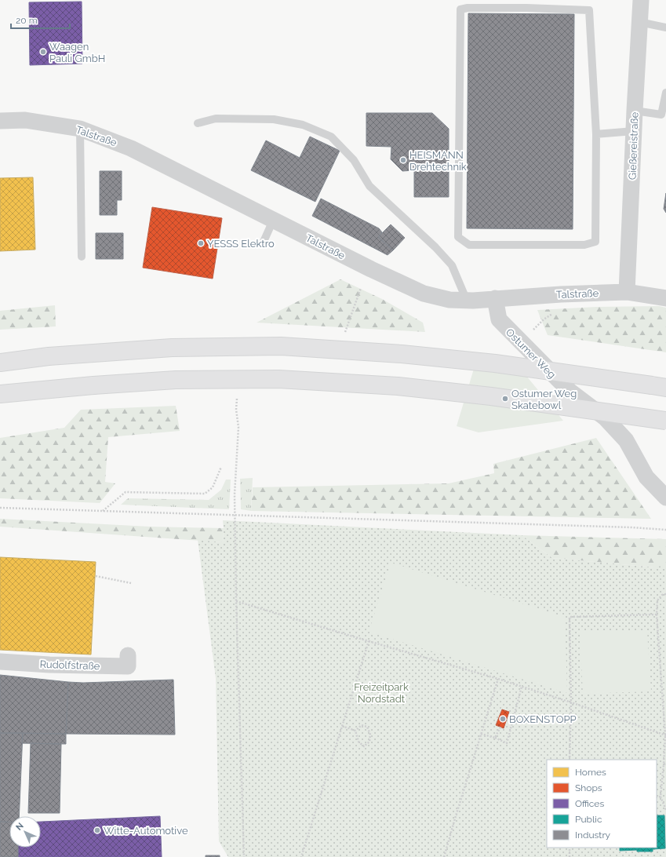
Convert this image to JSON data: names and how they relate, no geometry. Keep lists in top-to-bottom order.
{
  "streets": {
    "street": [
      "Talstraße",
      "Gießereistraße",
      "Ostumer Weg",
      "Rudolfstraße"
    ]
  },
  "crossings": [
    ["Talstraße", "Gießereistraße"],
    ["Talstraße", "Ostumer Weg"]
  ],
  "parks": ["Freizeitpark Nordstadt"],
  "places": [
    "Waagen Pauli GmbH",
    "HEISMANN Drehtechnik",
    "YESSS Elektro",
    "Ostumer Weg Skatebowl",
    "BOXENSTOPP",
    "Witte-Automotive"
  ],
  "legend": [
    "Homes",
    "Shops",
    "Offices",
    "Public",
    "Industry"
  ],
  "scale_bar": "20 m",
  "north": "top left"
}
